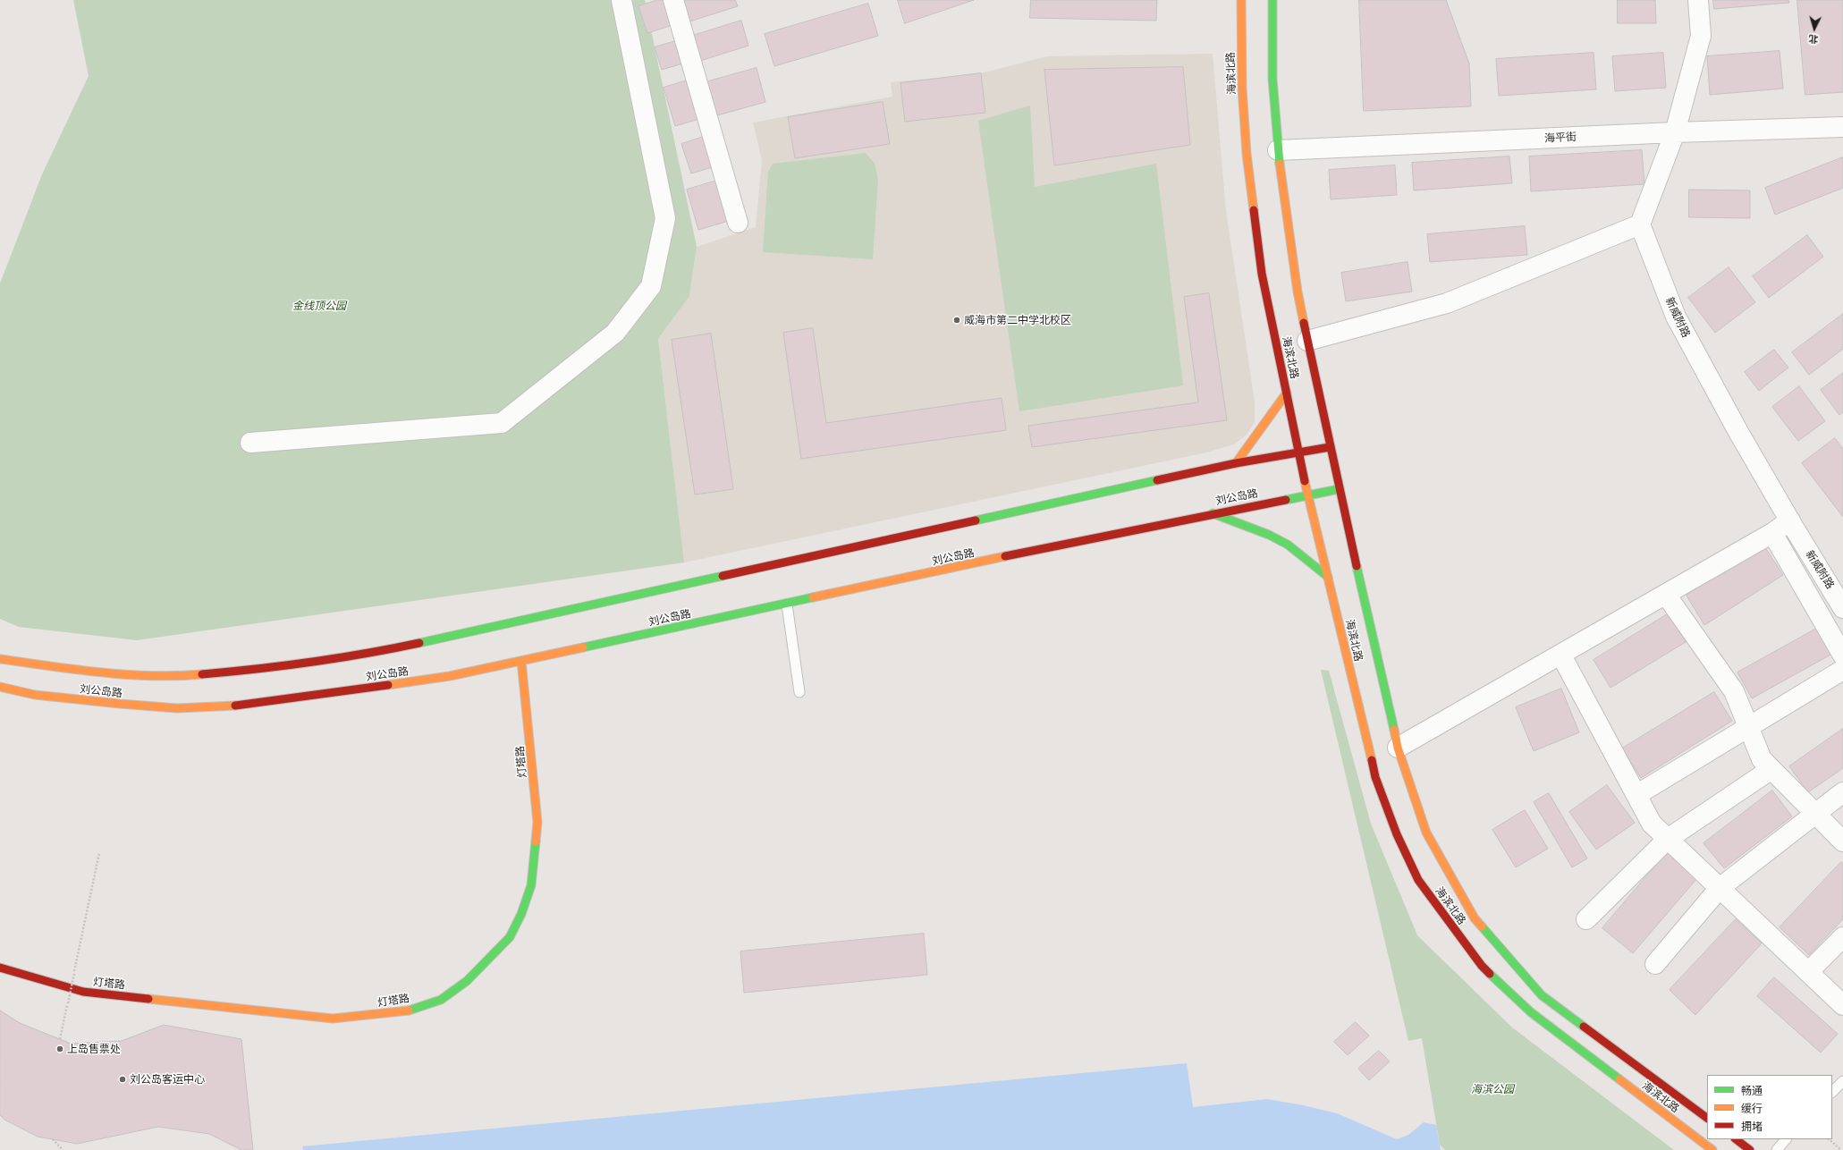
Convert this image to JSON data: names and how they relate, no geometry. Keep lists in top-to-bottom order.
{
  "streets": {
    "main road": ["海滨北路", "刘公岛路", "灯塔路"],
    "street": ["海平街", "新威附路"]
  },
  "crossings": [
    ["海滨北路", "海平街"],
    ["海滨北路", "刘公岛路"],
    ["刘公岛路", "灯塔路"]
  ],
  "parks": ["金线顶公园", "海滨公园"],
  "places": ["威海市第二中学北校区", "上岛售票处", "刘公岛客运中心"],
  "legend": ["畅通", "缓行", "拥堵"],
  "north": "bottom"
}
